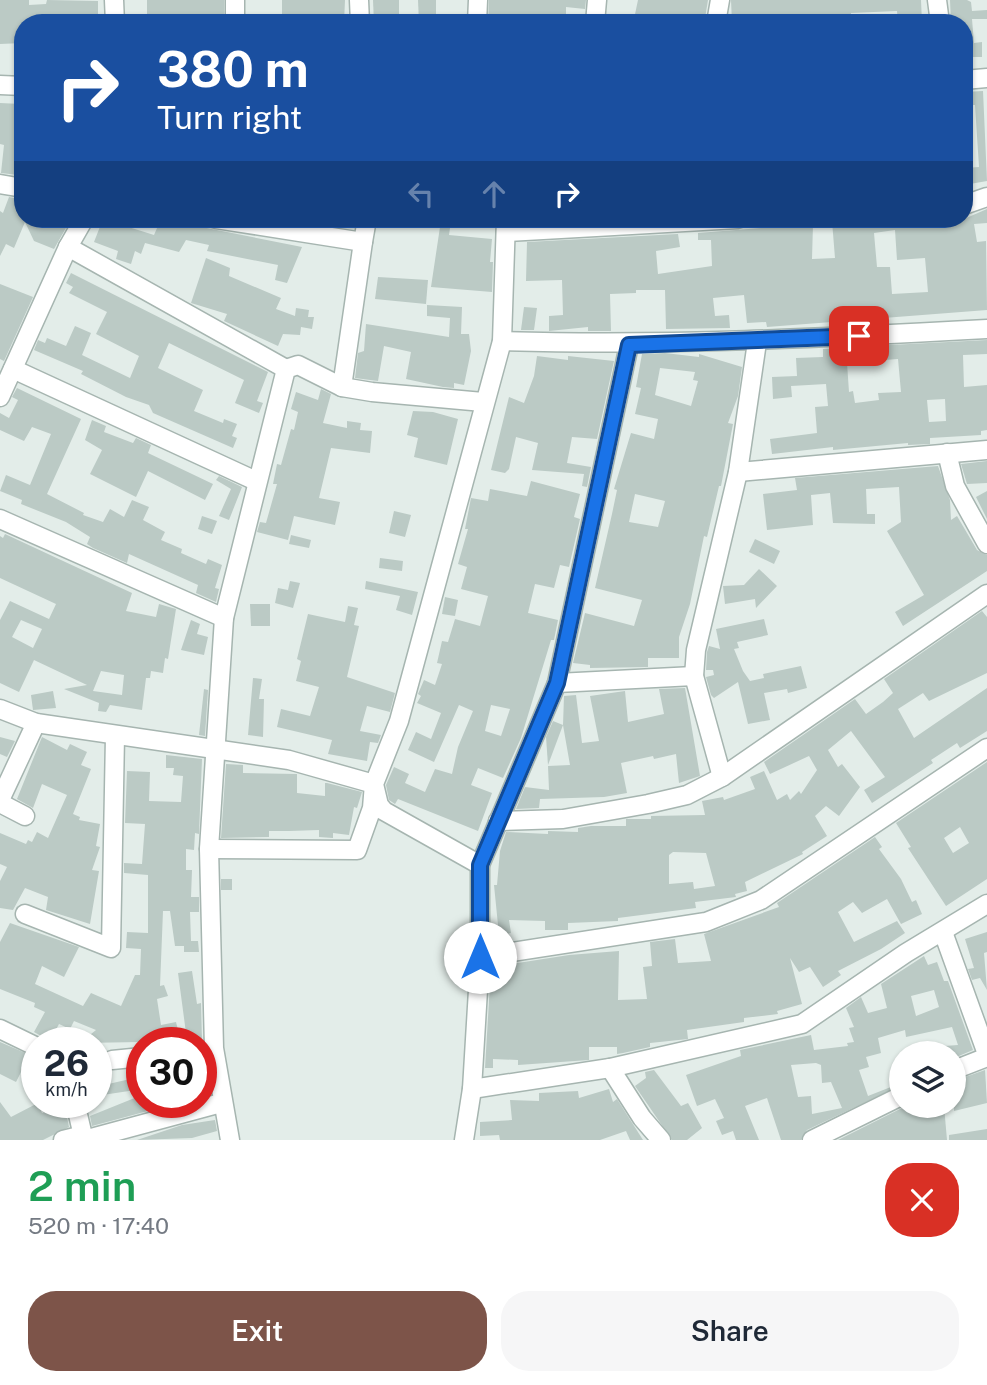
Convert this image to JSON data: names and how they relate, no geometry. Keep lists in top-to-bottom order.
{
  "page": {
    "turn": ["380 m", "Turn right"],
    "speed": "26 km/h",
    "limit": "30",
    "heading": ["2 min", "520 m · 17:40"],
    "buttons": ["Exit", "Share"]
  }
}
